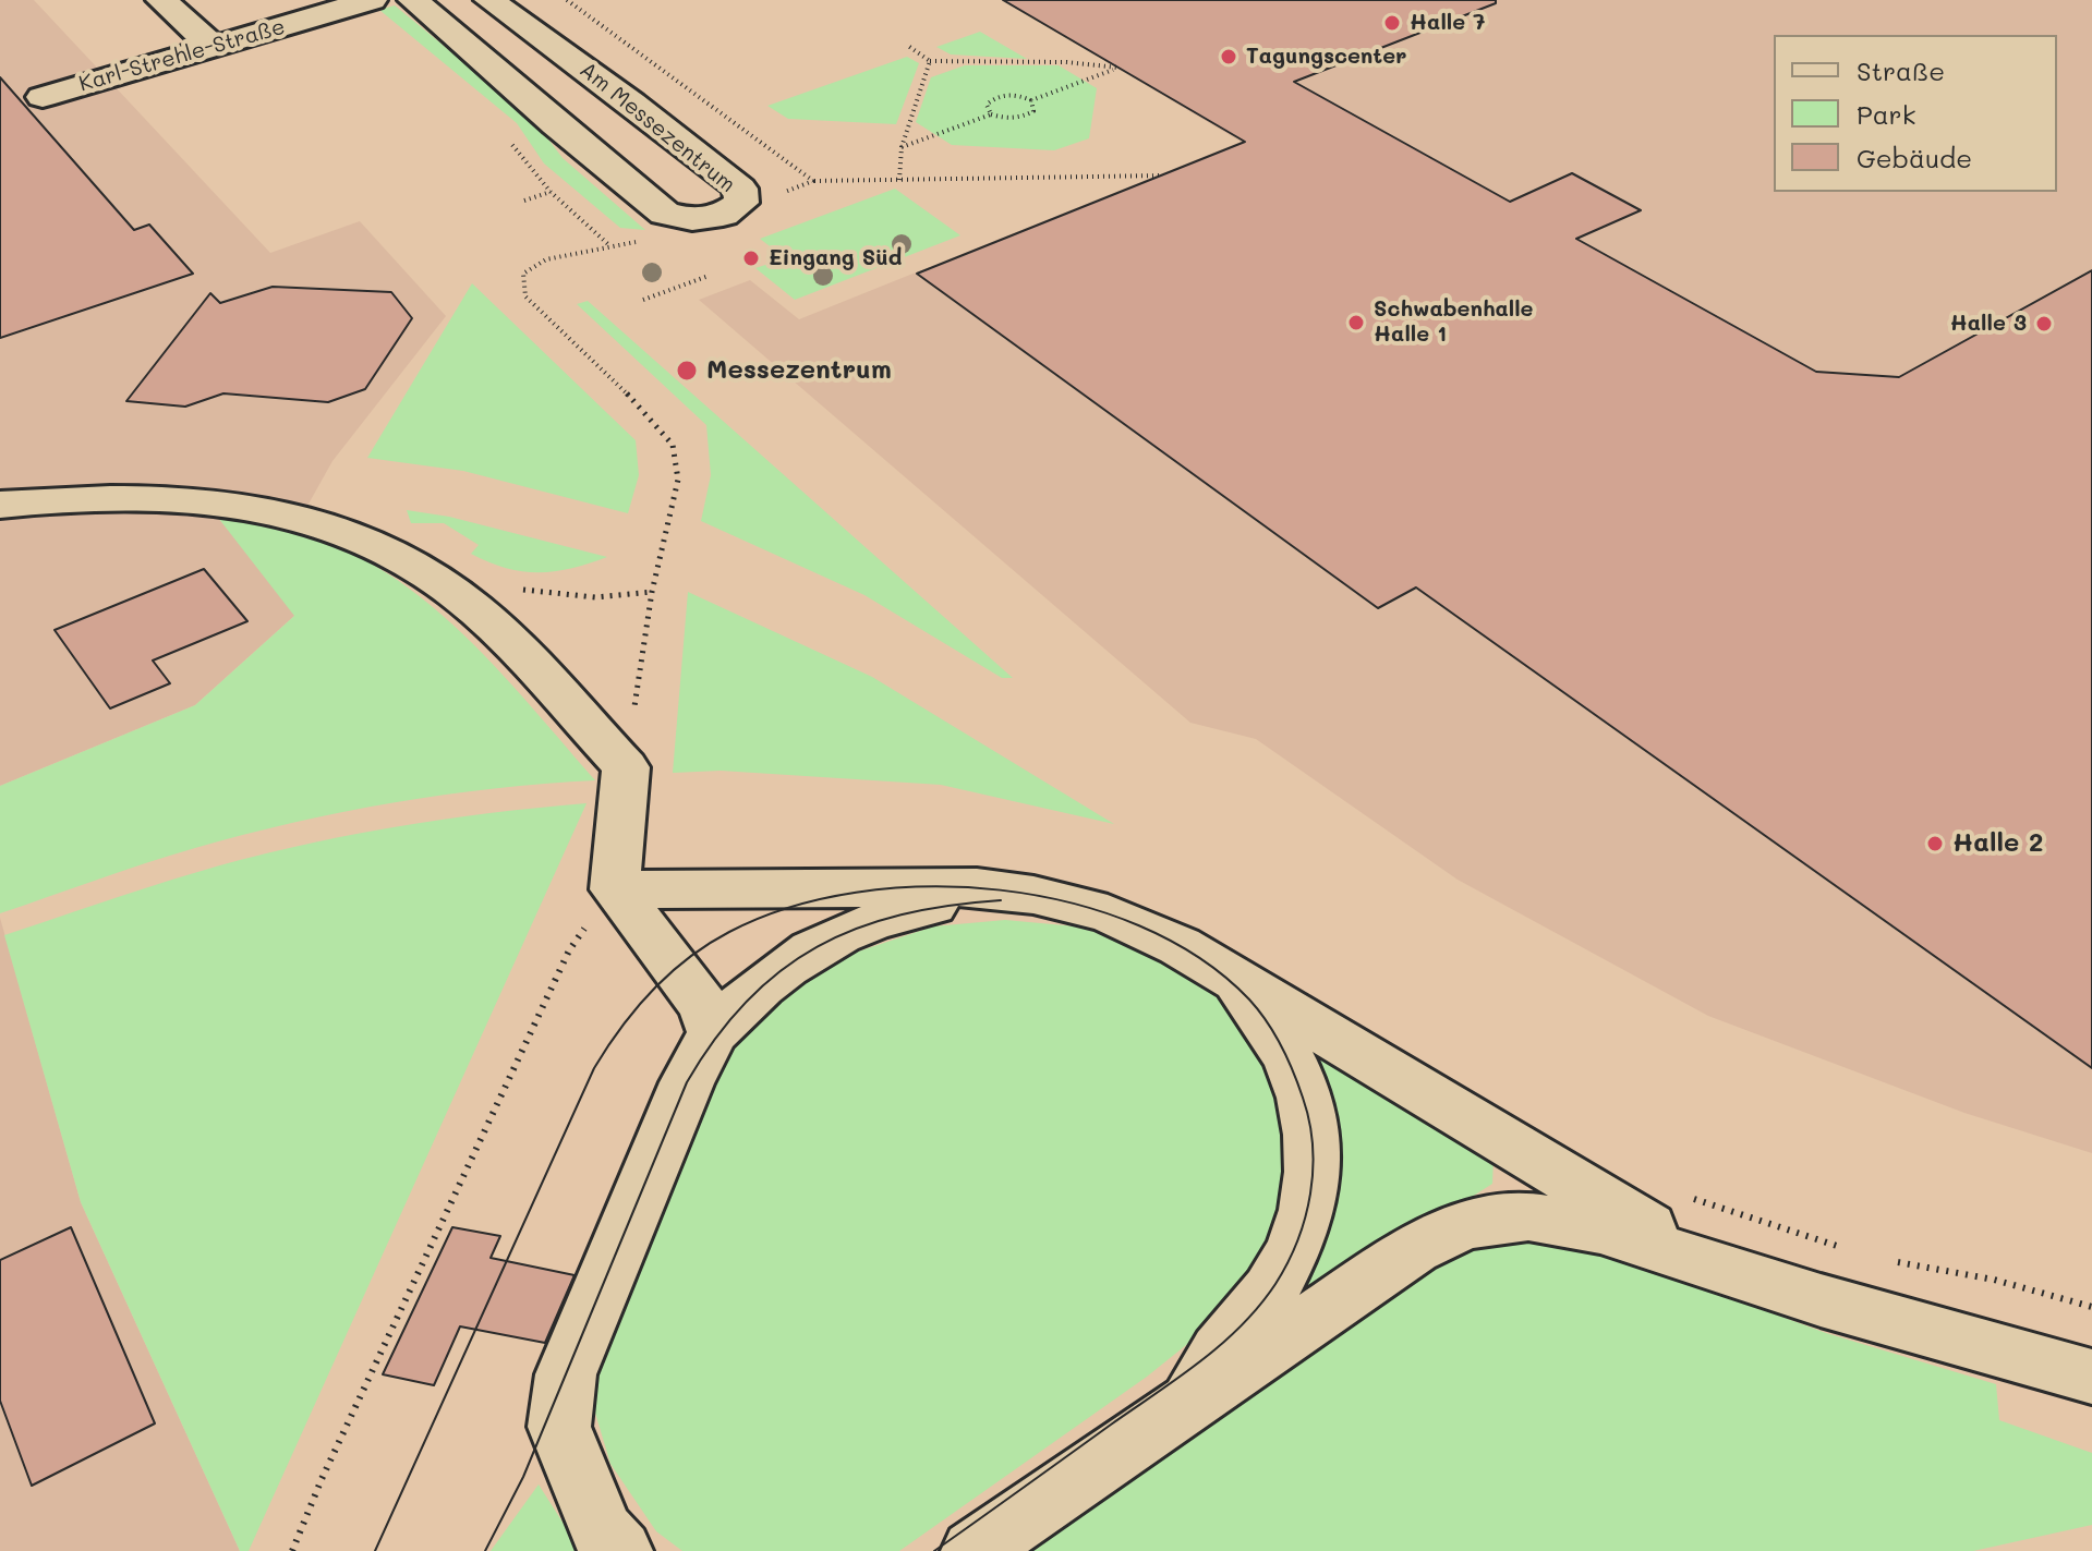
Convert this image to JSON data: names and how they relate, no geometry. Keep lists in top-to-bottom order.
{
  "streets": {
    "street": ["Karl-Strehle-Straße", "Am Messezentrum"]
  },
  "places": [
    "Halle 7",
    "Tagungscenter",
    "Eingang Süd",
    "Schwabenhalle Halle 1",
    "Halle 3",
    "Messezentrum",
    "Halle 2"
  ],
  "legend": ["Straße", "Park", "Gebäude"]
}
